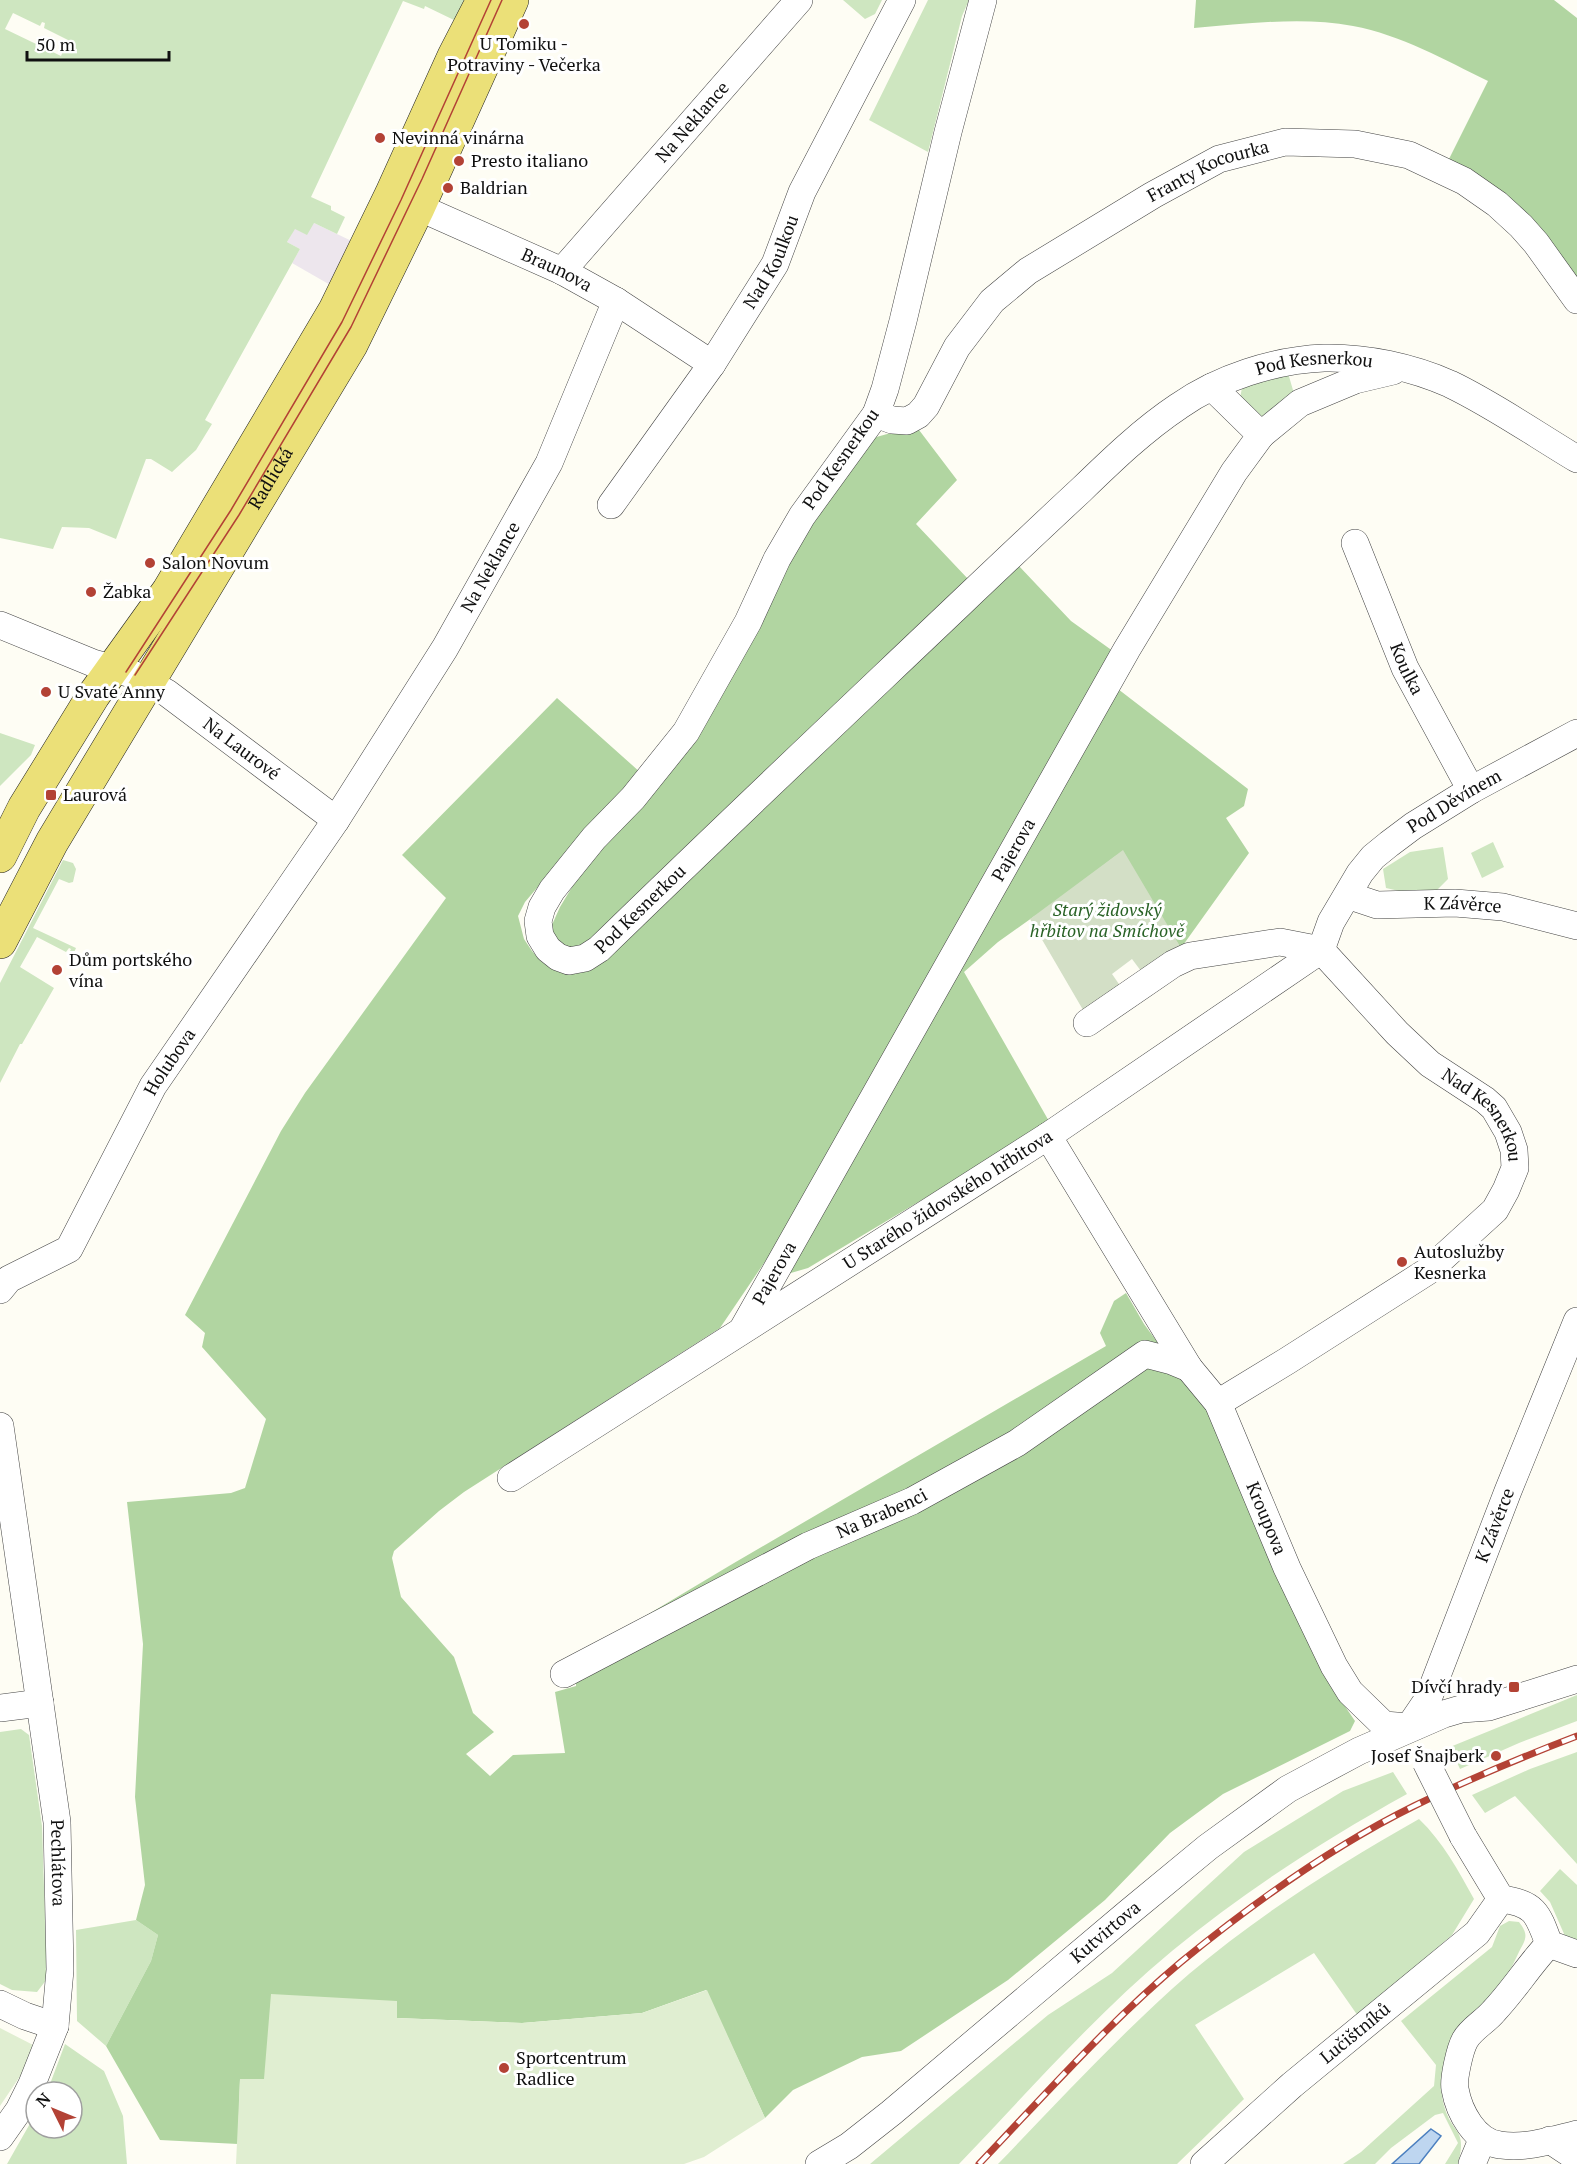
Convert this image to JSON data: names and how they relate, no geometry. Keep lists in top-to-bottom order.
{
  "streets": {
    "main road": ["Radlická"],
    "street": [
      "Na Neklance",
      "Franty Kocourka",
      "Nad Koulkou",
      "Braunova",
      "Pod Kesnerkou",
      "Koulka",
      "Na Laurové",
      "Pod Děvínem",
      "Pajerova",
      "K Závěrce",
      "Holubova",
      "Nad Kesnerkou",
      "U Starého židovského hřbitova",
      "Na Brabenci",
      "Kroupova",
      "Pechlátova",
      "Kutvirtova",
      "Lučištníků"
    ]
  },
  "crossings": [
    ["Na Neklance", "Braunova"],
    ["Na Neklance", "Na Laurové"],
    ["Na Neklance", "Holubova"],
    ["Franty Kocourka", "Pod Kesnerkou"],
    ["Nad Koulkou", "Braunova"],
    ["Braunova", "Radlická"],
    ["Pod Kesnerkou", "Pajerova"],
    ["Radlická", "Na Laurové"],
    ["Koulka", "Pod Děvínem"],
    ["Na Laurové", "Holubova"],
    ["Pod Děvínem", "K Závěrce"],
    ["Pajerova", "U Starého židovského hřbitova"],
    ["K Závěrce", "Kroupova"],
    ["K Závěrce", "Kutvirtova"],
    ["Nad Kesnerkou", "U Starého židovského hřbitova"],
    ["Nad Kesnerkou", "Kroupova"],
    ["U Starého židovského hřbitova", "Kroupova"],
    ["Na Brabenci", "Kroupova"],
    ["Kroupova", "Kutvirtova"]
  ],
  "parks": ["Starý židovský hřbitov na Smíchově"],
  "places": {
    "other": [
      "U Tomiku - Potraviny - Večerka",
      "Nevinná vinárna",
      "Presto italiano",
      "Baldrian",
      "Salon Novum",
      "Žabka",
      "U Svaté Anny",
      "Dům portského vína",
      "Autoslužby Kesnerka",
      "Josef Šnajberk",
      "Sportcentrum Radlice"
    ],
    "transit": ["Laurová", "Dívčí hrady"]
  },
  "scale_bar": "50 m",
  "north": "top left"
}
